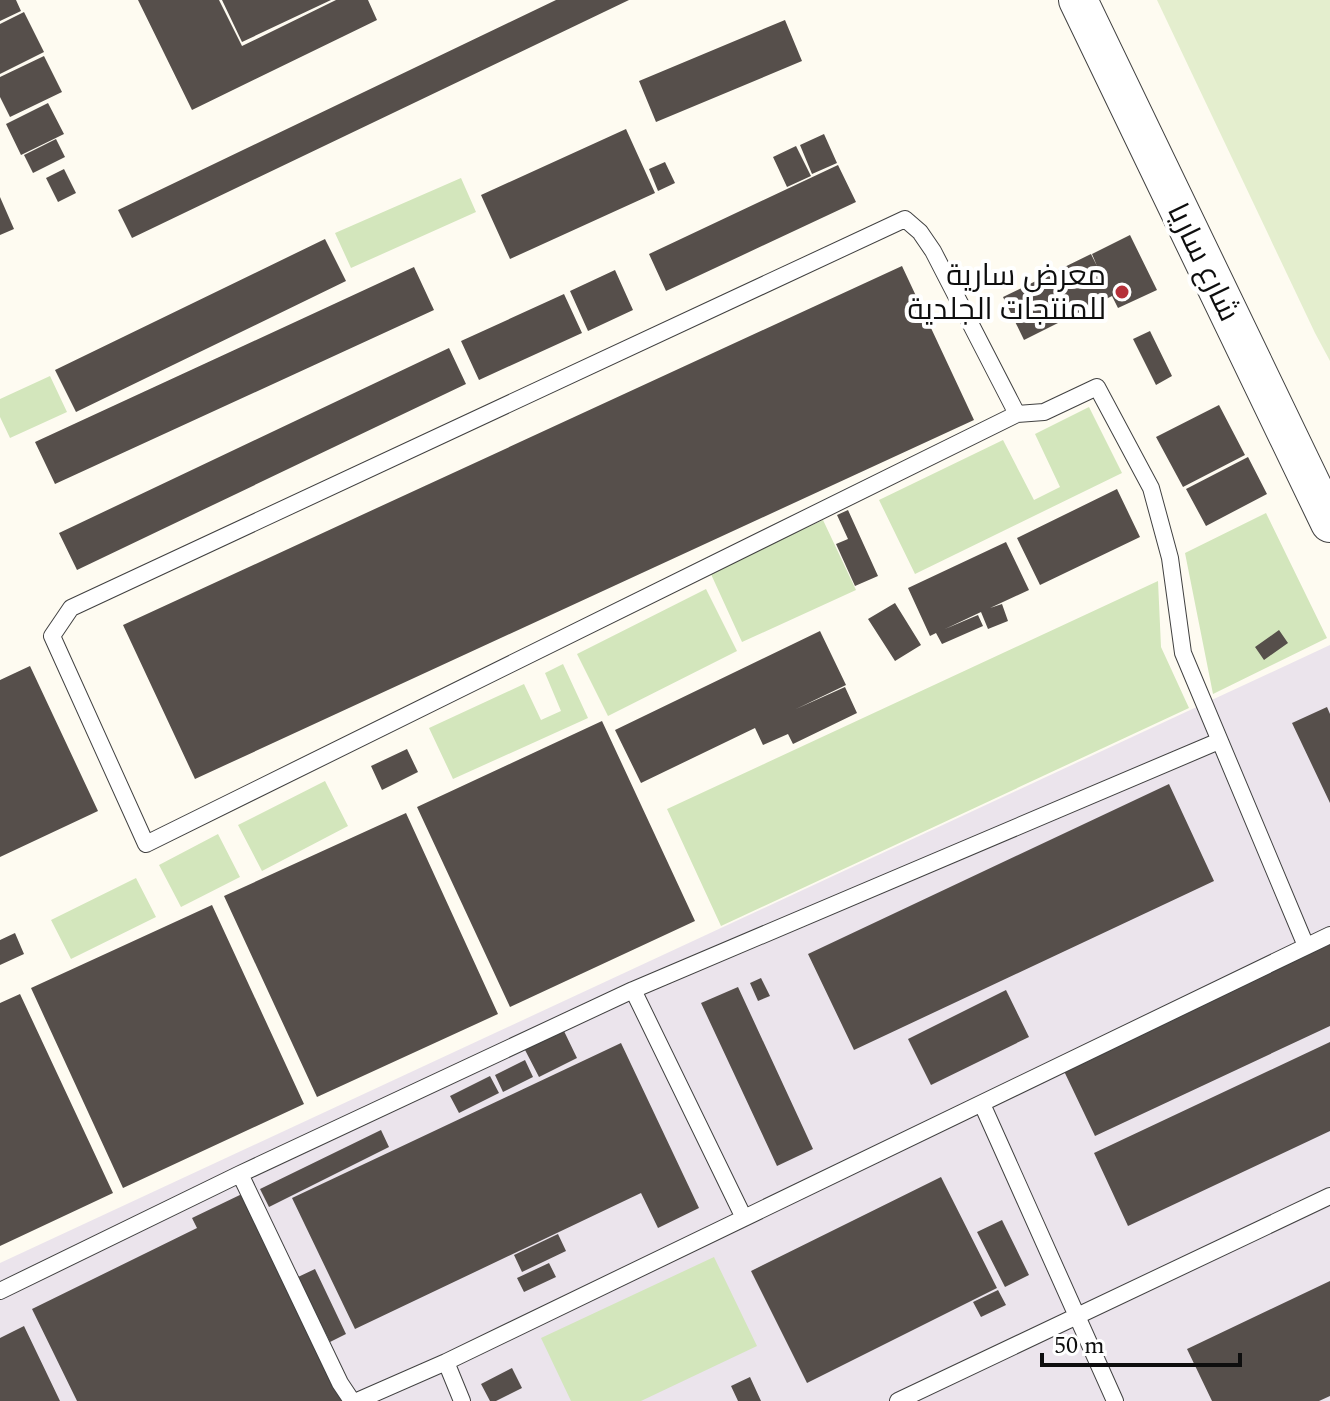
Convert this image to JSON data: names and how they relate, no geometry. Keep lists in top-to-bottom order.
{
  "streets": {
    "street": ["شارع ساريا"]
  },
  "places": ["معرض سارية للمنتجات الجلدية"],
  "scale_bar": "50 m"
}
